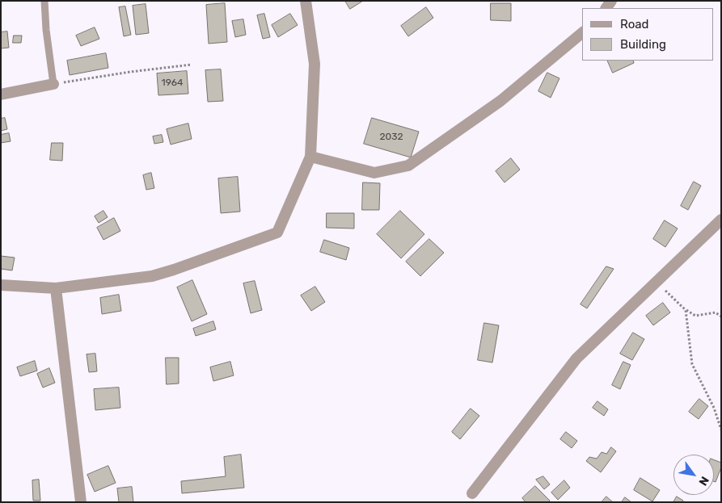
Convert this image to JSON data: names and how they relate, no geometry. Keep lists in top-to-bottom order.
{
  "house_numbers": ["1964", "2032"],
  "legend": ["Road", "Building"],
  "north": "bottom right"
}
